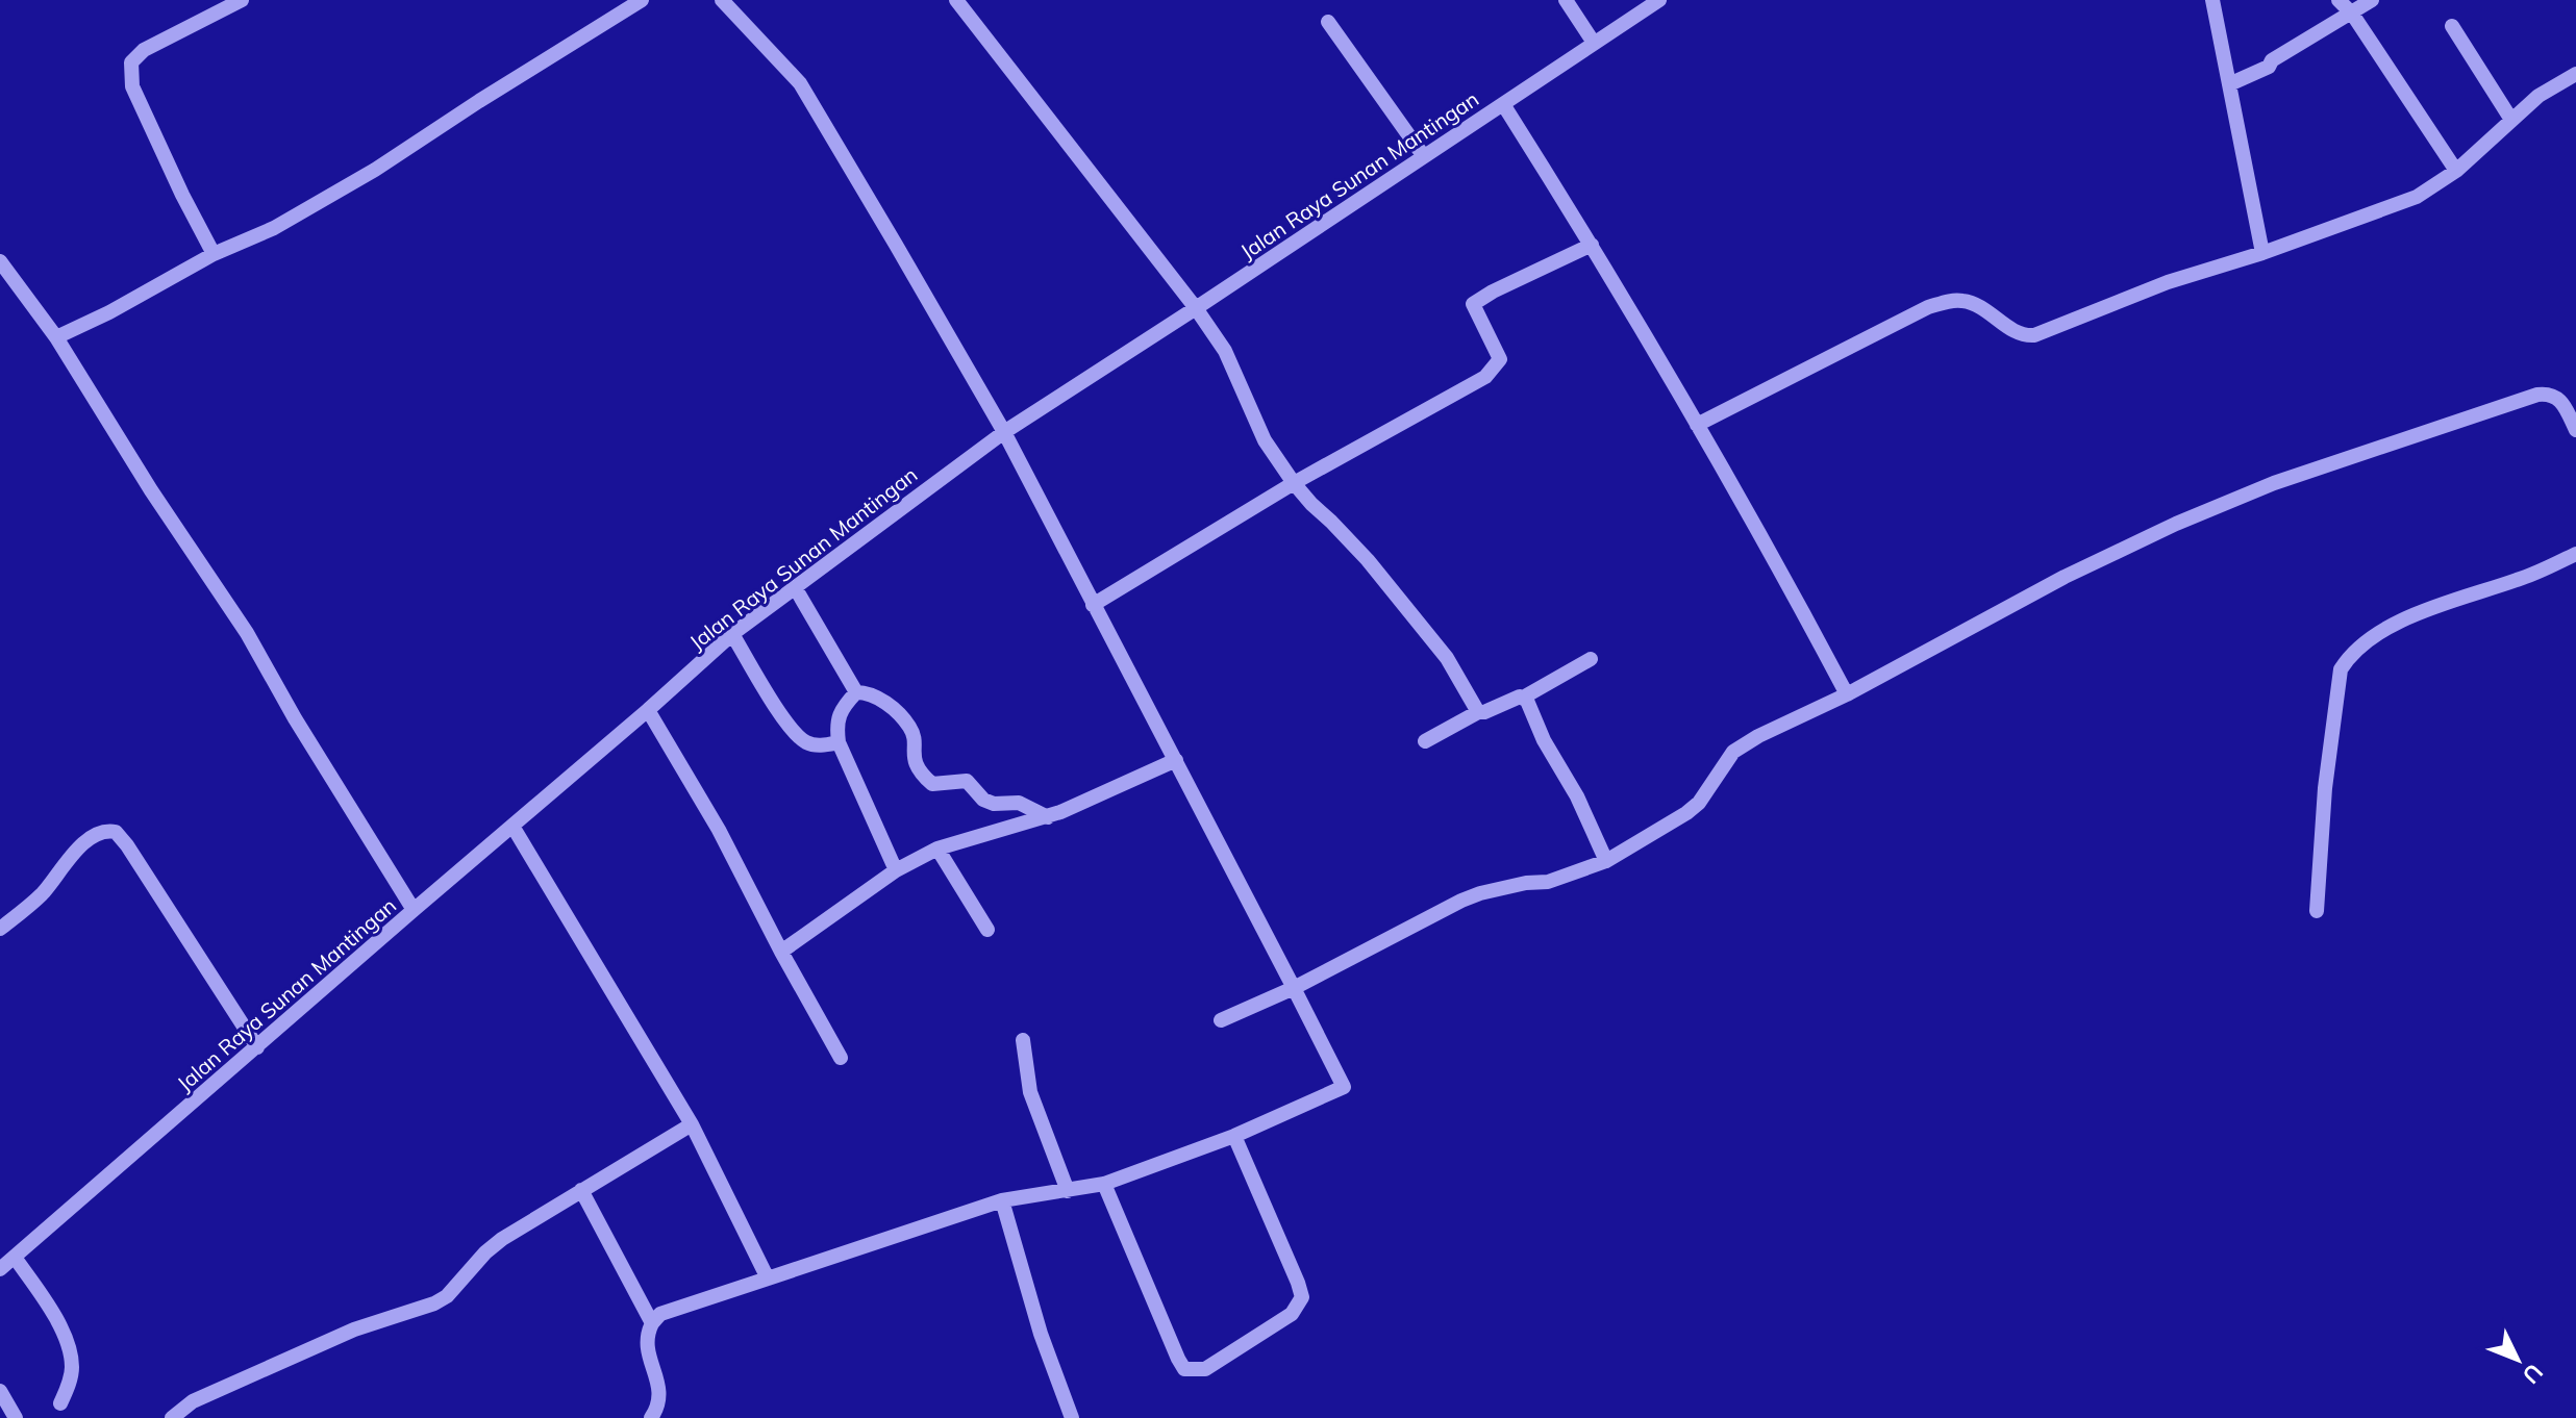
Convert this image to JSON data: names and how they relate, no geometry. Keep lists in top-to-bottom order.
{
  "streets": {
    "street": ["Jalan Raya Sunan Mantingan"]
  },
  "north": "bottom right"
}
